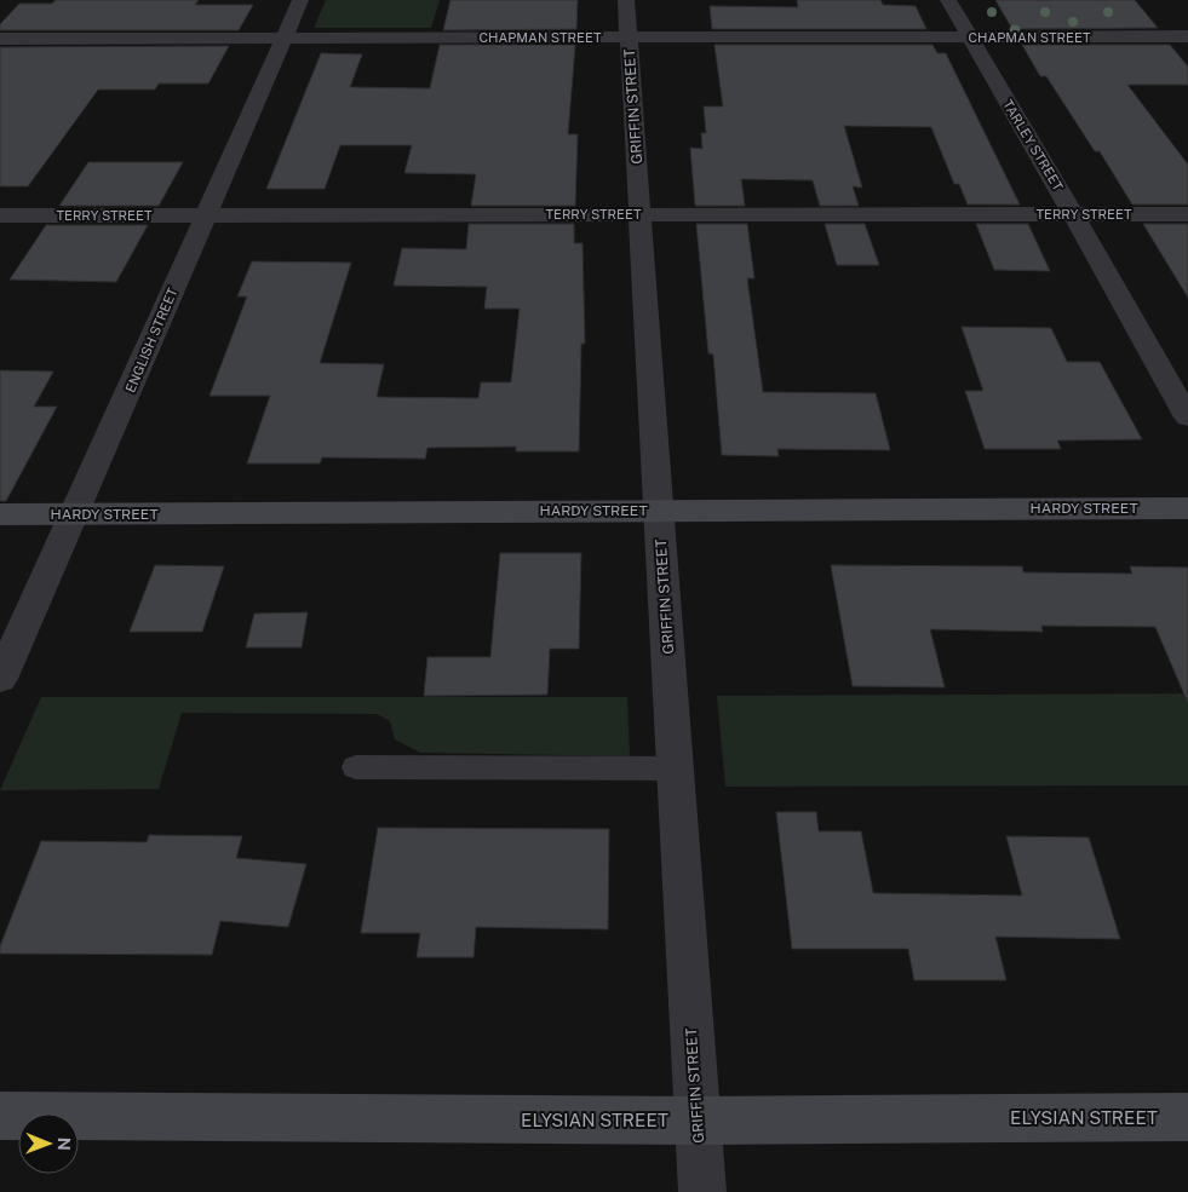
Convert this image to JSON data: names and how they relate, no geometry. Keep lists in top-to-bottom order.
{
  "streets": {
    "main road": ["HARDY STREET", "ELYSIAN STREET"],
    "street": [
      "CHAPMAN STREET",
      "GRIFFIN STREET",
      "TARLEY STREET",
      "TERRY STREET",
      "ENGLISH STREET"
    ]
  },
  "crossings": [
    ["CHAPMAN STREET", "GRIFFIN STREET"],
    ["CHAPMAN STREET", "TARLEY STREET"],
    ["CHAPMAN STREET", "ENGLISH STREET"],
    ["GRIFFIN STREET", "TERRY STREET"],
    ["GRIFFIN STREET", "HARDY STREET"],
    ["GRIFFIN STREET", "ELYSIAN STREET"],
    ["TARLEY STREET", "TERRY STREET"],
    ["TERRY STREET", "ENGLISH STREET"],
    ["ENGLISH STREET", "HARDY STREET"]
  ],
  "north": "right"
}
